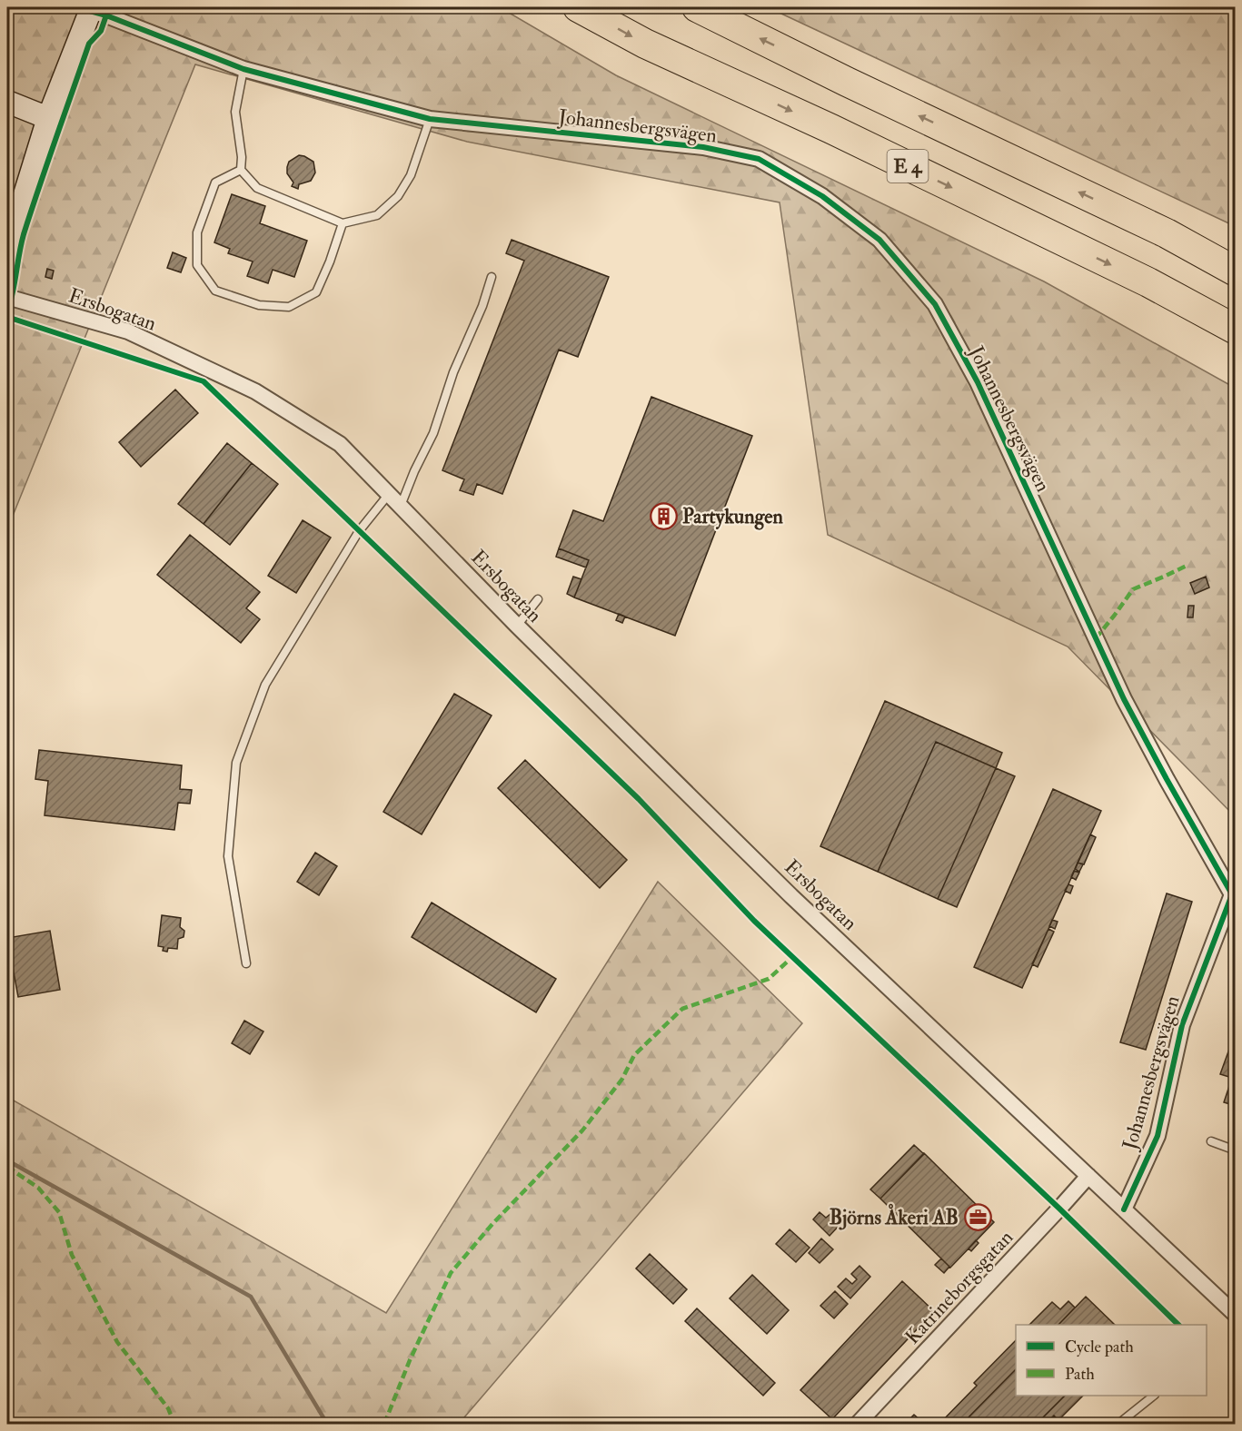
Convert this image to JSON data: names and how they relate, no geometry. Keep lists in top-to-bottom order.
{
  "streets": {
    "highway": ["E 4"],
    "street": ["Johannesbergsvägen", "Ersbogatan", "Katrineborgsgatan"]
  },
  "crossings": [
    ["Johannesbergsvägen", "Ersbogatan"],
    ["Ersbogatan", "Katrineborgsgatan"]
  ],
  "places": {
    "building": ["Partykungen"],
    "office": ["Björns Åkeri AB"]
  },
  "legend": ["Cycle path", "Path"]
}
